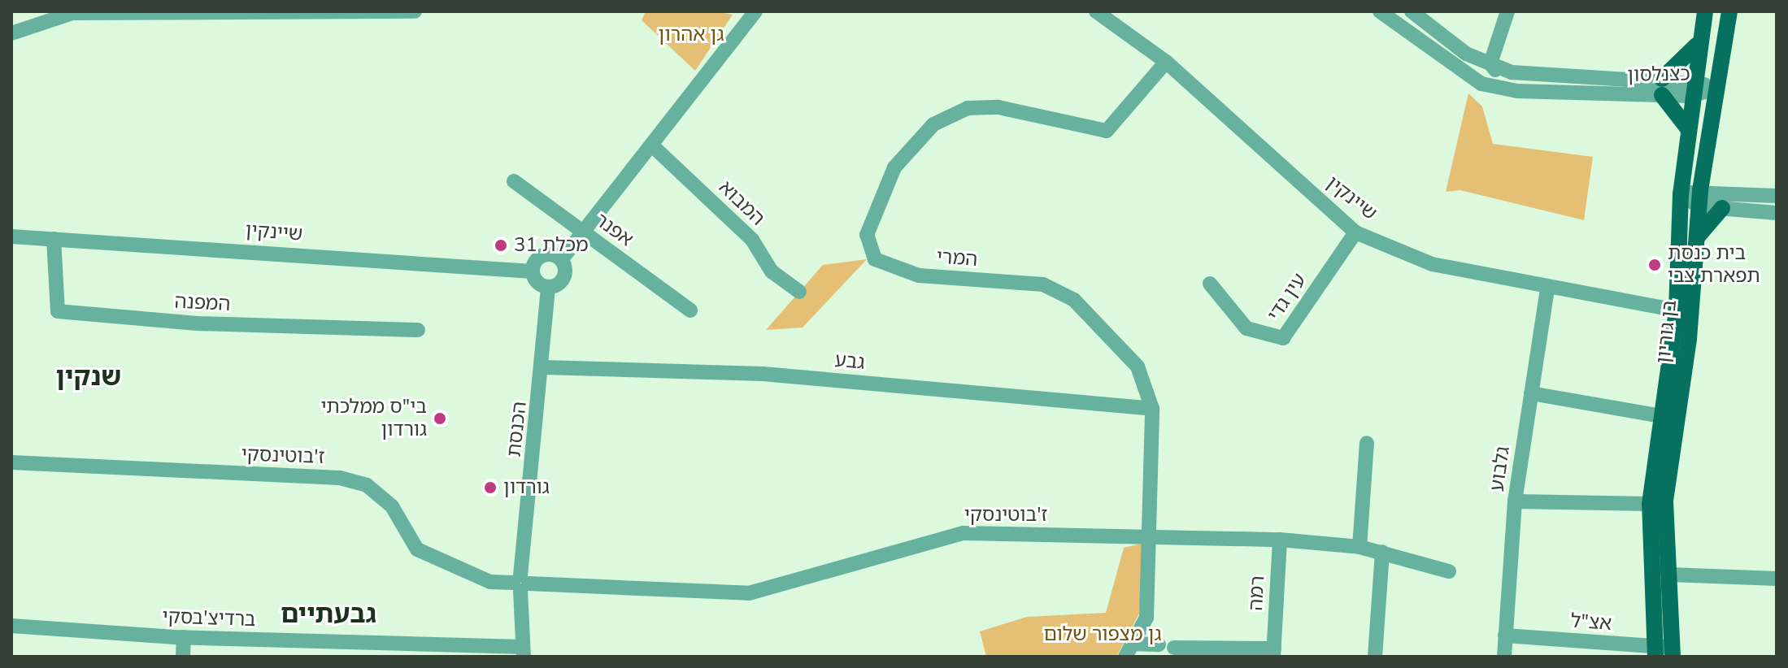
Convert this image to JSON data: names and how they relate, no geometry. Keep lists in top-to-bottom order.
{
  "streets": {
    "main road": ["בן גוריון"],
    "street": [
      "כצנלסון",
      "שיינקין",
      "המבוא",
      "אפנר",
      "המרי",
      "עין גדי",
      "המפנה",
      "גבע",
      "הכנסת",
      "ז'בוטינסקי",
      "גלבוע",
      "רמה",
      "ברדיצ'בסקי",
      "אצ\"ל"
    ]
  },
  "crossings": [
    ["כצנלסון", "בן גוריון"],
    ["שיינקין", "המרי"],
    ["שיינקין", "עין גדי"],
    ["שיינקין", "המפנה"],
    ["שיינקין", "בן גוריון"],
    ["שיינקין", "גלבוע"],
    ["המרי", "גבע"],
    ["המרי", "ז'בוטינסקי"],
    ["המרי", "רמה"],
    ["בן גוריון", "אצ\"ל"],
    ["גבע", "הכנסת"],
    ["הכנסת", "ז'בוטינסקי"],
    ["הכנסת", "ברדיצ'בסקי"],
    ["ז'בוטינסקי", "רמה"],
    ["גלבוע", "אצ\"ל"]
  ],
  "districts": ["שנקין", "גבעתיים"],
  "parks": ["גן אהרון", "גן מצפור שלום"],
  "places": [
    "מכלת 31",
    "בית כנסת תפארת צבי",
    "בי\"ס ממלכתי גורדון",
    "גורדון"
  ]
}
